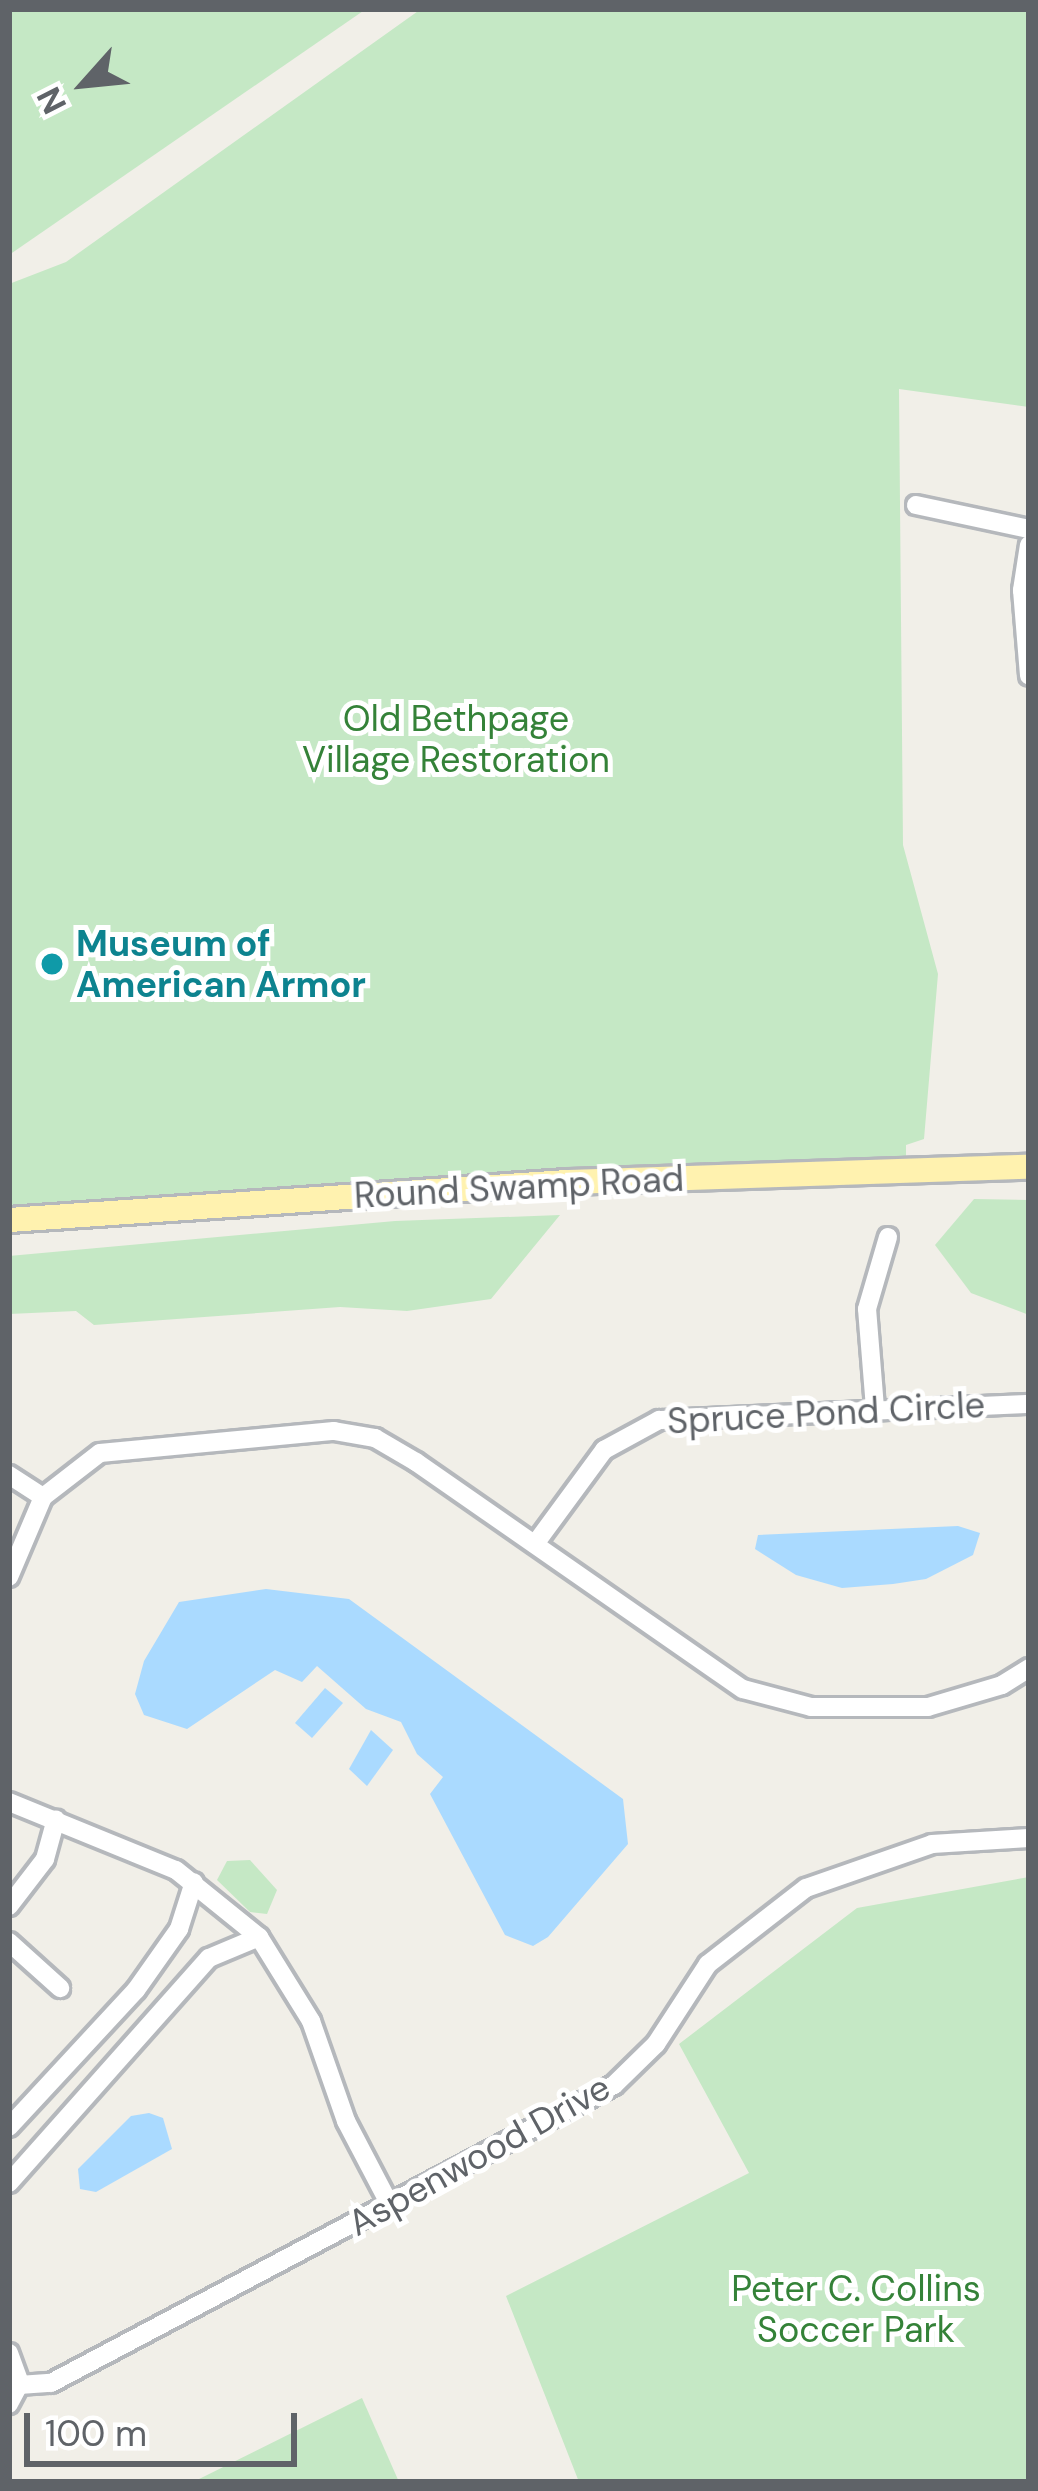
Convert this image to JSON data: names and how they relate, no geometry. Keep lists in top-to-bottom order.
{
  "streets": {
    "main road": ["Round Swamp Road"],
    "street": ["Spruce Pond Circle", "Aspenwood Drive"]
  },
  "parks": ["Old Bethpage Village Restoration", "Peter C. Collins Soccer Park"],
  "places": ["Museum of American Armor"],
  "scale_bar": "100 m",
  "north": "bottom left"
}
